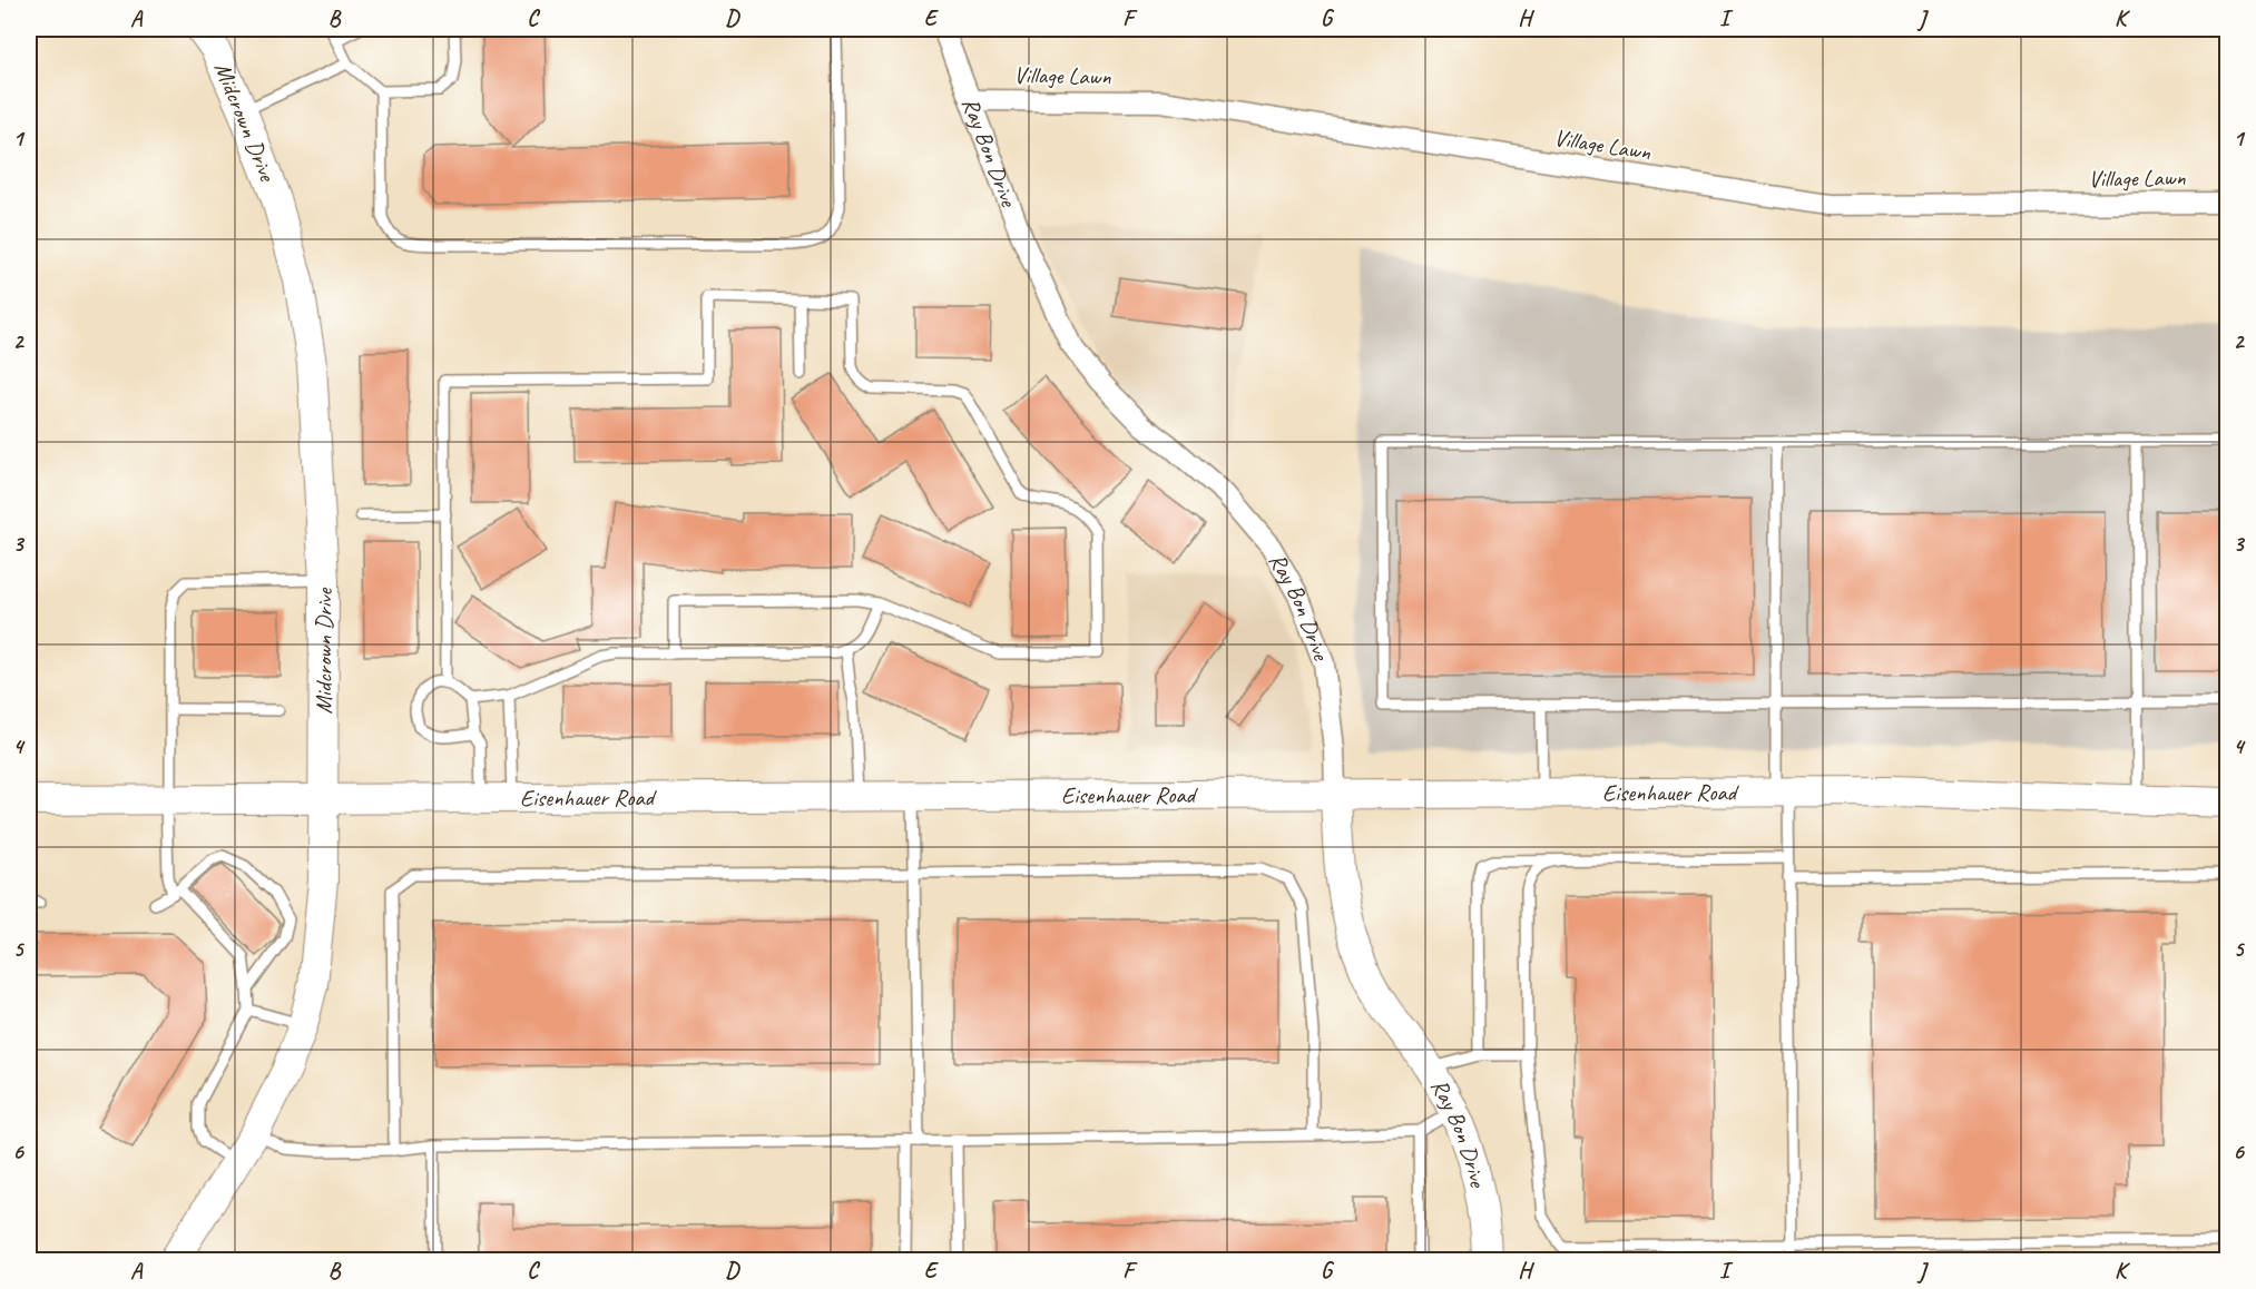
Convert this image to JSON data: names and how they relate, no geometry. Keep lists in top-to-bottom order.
{
  "streets": {
    "main road": ["Midcrown Drive", "Ray Bon Drive", "Eisenhauer Road"],
    "street": ["Village Lawn"]
  },
  "crossings": [
    ["Village Lawn", "Ray Bon Drive"],
    ["Midcrown Drive", "Eisenhauer Road"],
    ["Ray Bon Drive", "Eisenhauer Road"]
  ],
  "grid": {
    "columns": [
      "A",
      "B",
      "C",
      "D",
      "E",
      "F",
      "G",
      "H",
      "I",
      "J",
      "K"
    ],
    "rows": [
      "1",
      "2",
      "3",
      "4",
      "5",
      "6"
    ]
  }
}
